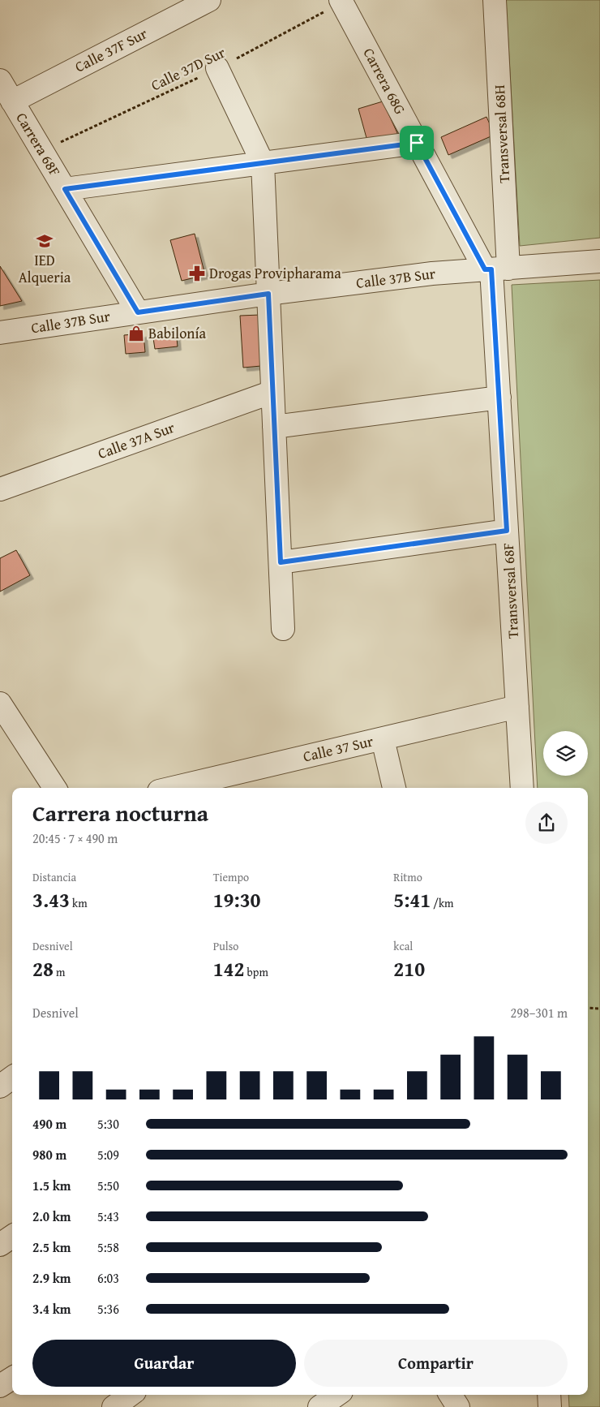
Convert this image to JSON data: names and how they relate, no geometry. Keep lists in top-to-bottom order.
{
  "streets": {
    "street": [
      "Calle 37F Sur",
      "Carrera 68G",
      "Transversal 68H",
      "Carrera 68F",
      "Calle 37B Sur",
      "Calle 37A Sur",
      "Transversal 68F",
      "Calle 37 Sur"
    ],
    "path": ["Calle 37D Sur"]
  },
  "crossings": [
    ["Calle 37F Sur", "Carrera 68F"],
    ["Calle 37D Sur", "Carrera 68G"],
    ["Calle 37D Sur", "Carrera 68F"],
    ["Carrera 68G", "Transversal 68H"],
    ["Carrera 68G", "Calle 37B Sur"],
    ["Carrera 68G", "Transversal 68F"],
    ["Transversal 68H", "Calle 37B Sur"],
    ["Transversal 68H", "Transversal 68F"],
    ["Carrera 68F", "Calle 37B Sur"],
    ["Calle 37B Sur", "Transversal 68F"],
    ["Transversal 68F", "Calle 37 Sur"]
  ],
  "places": {
    "school or university": ["IED Alqueria"],
    "pharmacy": ["Drogas Provipharama"],
    "shop": ["Babilonía"]
  },
  "page": {
    "heading": ["Carrera nocturna", "20:45 · 7 × 490 m"],
    "stats": [
      ["Distancia", "3.43 km"],
      ["Tiempo", "19:30"],
      ["Ritmo", "5:41 /km"],
      ["Desnivel", "28 m"],
      ["Pulso", "142 bpm"],
      ["kcal", "210"]
    ],
    "chart": ["Desnivel", "298–301 m"],
    "list": [
      {
        "name": "490 m",
        "note": "5:30"
      },
      {
        "name": "980 m",
        "note": "5:09"
      },
      {
        "name": "1.5 km",
        "note": "5:50"
      },
      {
        "name": "2.0 km",
        "note": "5:43"
      },
      {
        "name": "2.5 km",
        "note": "5:58"
      },
      {
        "name": "2.9 km",
        "note": "6:03"
      },
      {
        "name": "3.4 km",
        "note": "5:36"
      }
    ],
    "buttons": ["Guardar", "Compartir"]
  }
}
